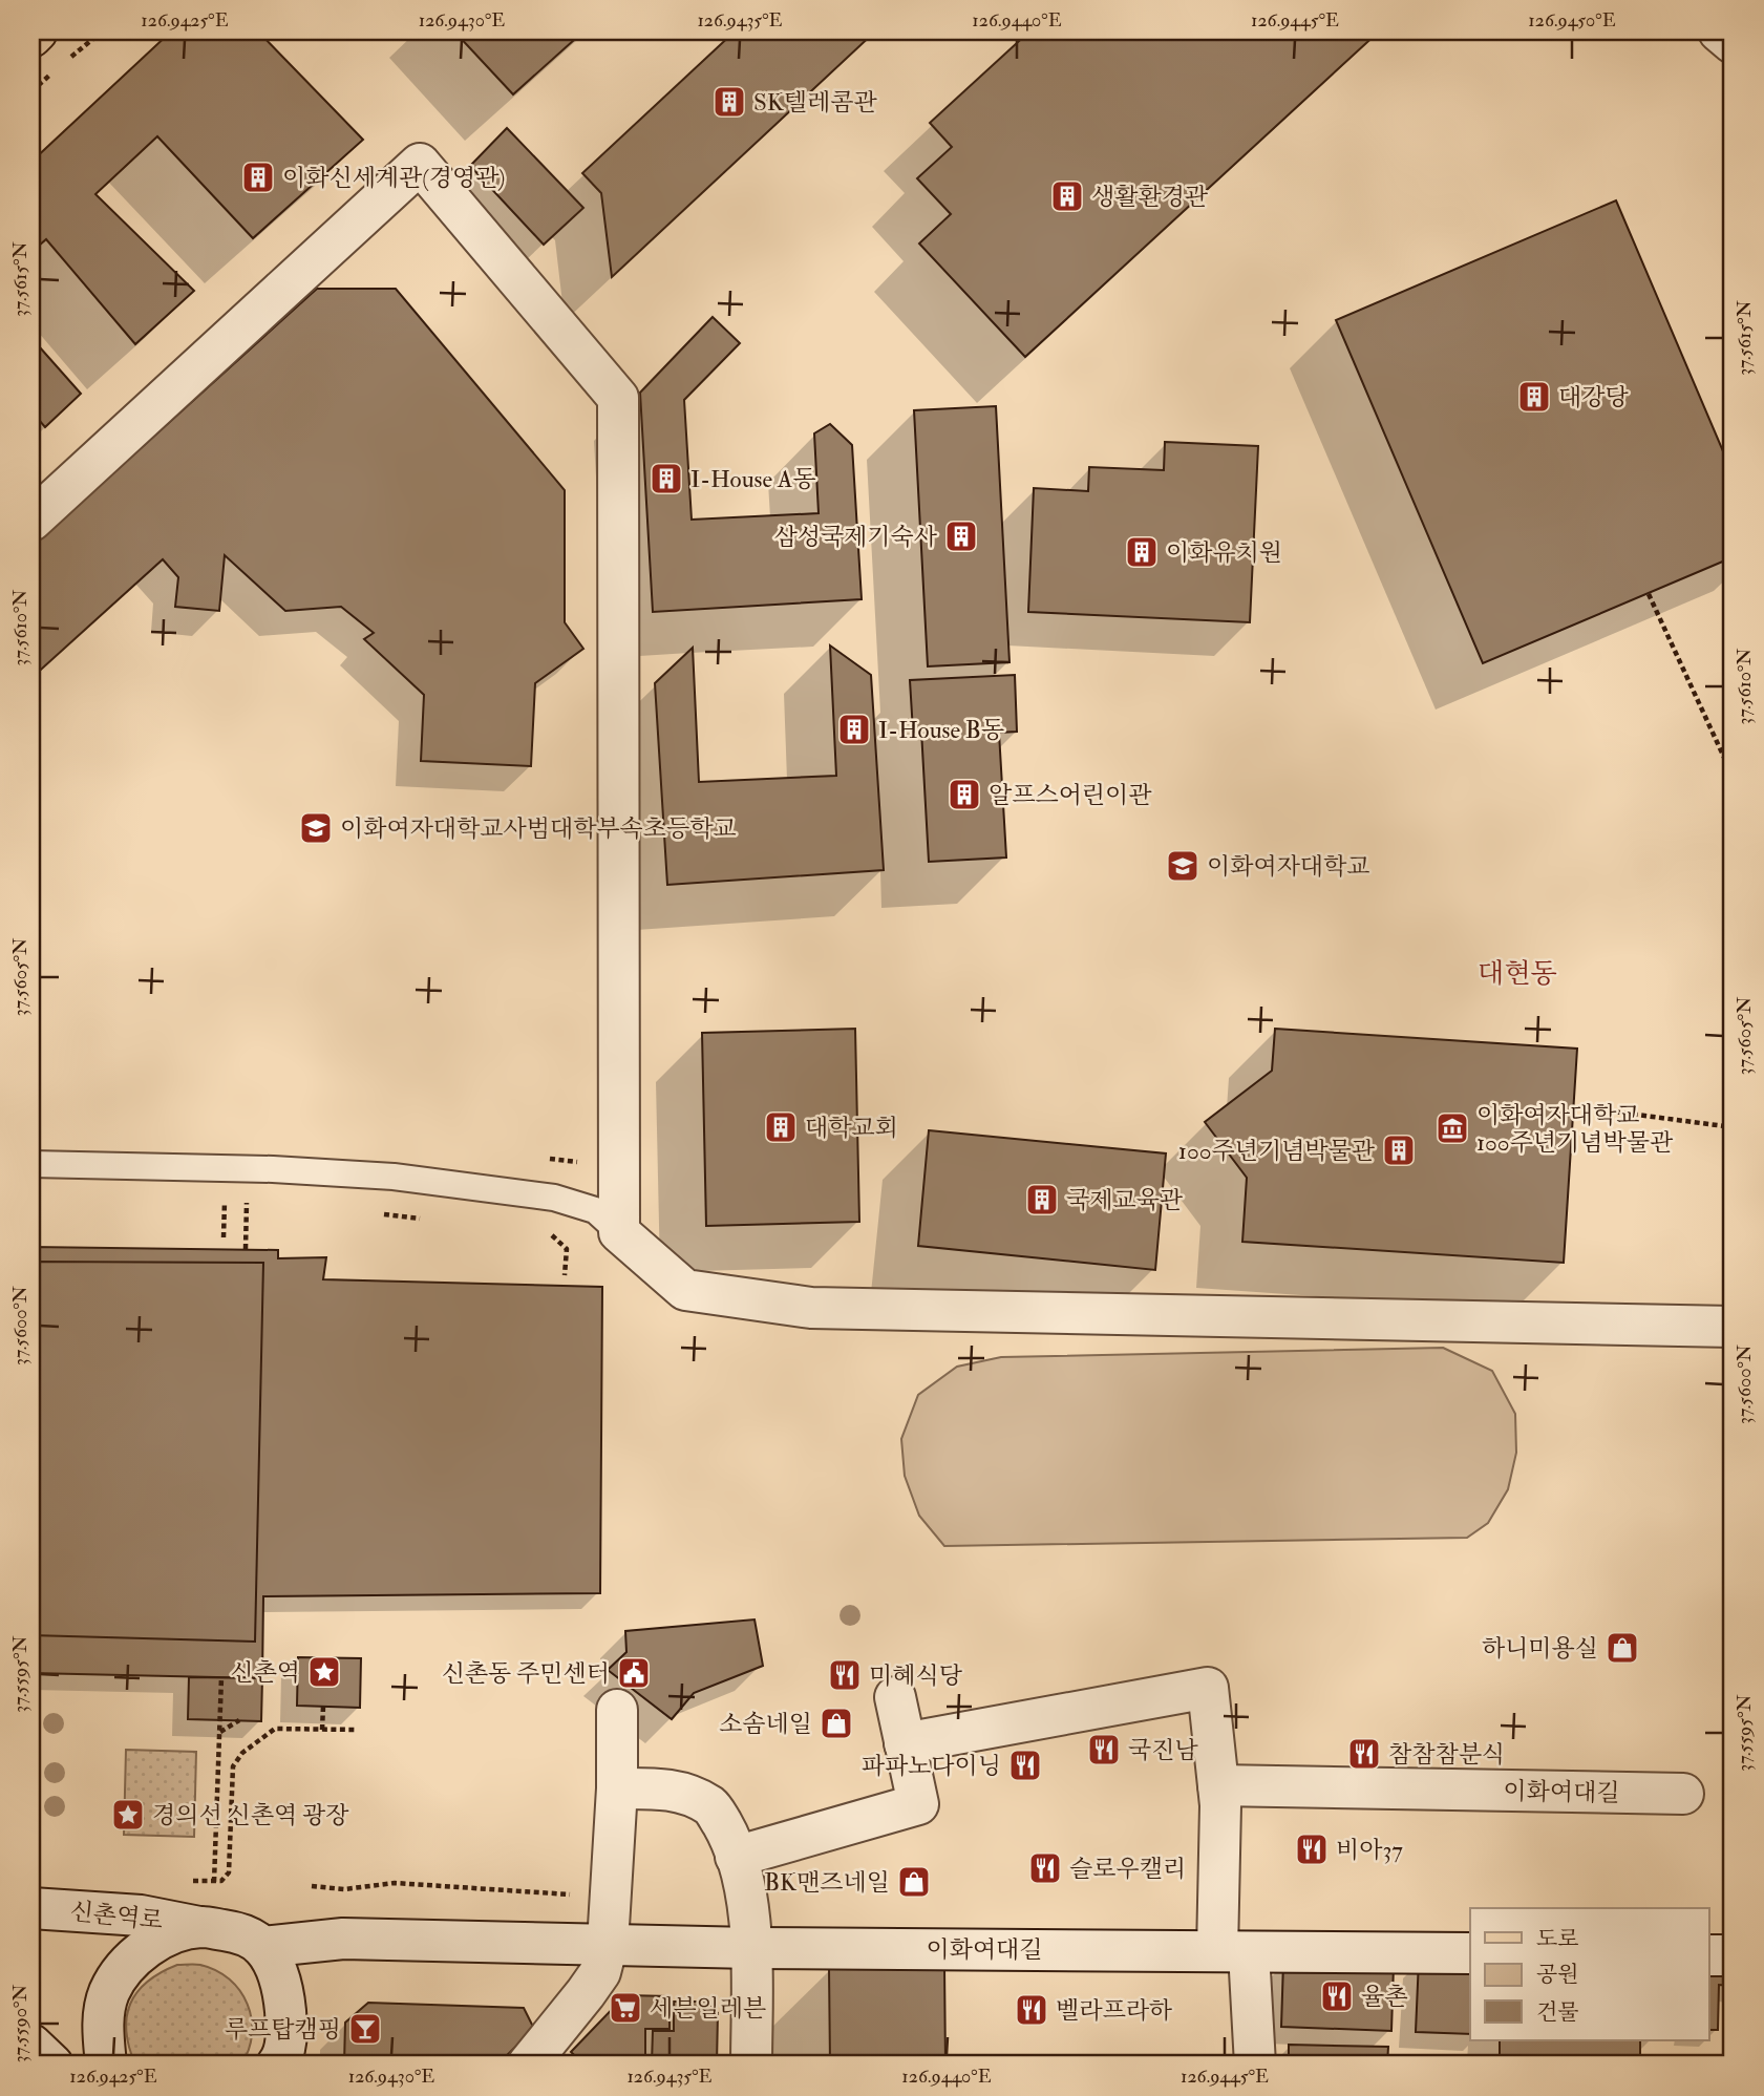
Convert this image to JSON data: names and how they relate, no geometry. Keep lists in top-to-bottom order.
{
  "streets": {
    "street": ["이화여대길", "신촌역로"]
  },
  "crossings": [
    ["이화여대길", "신촌역로"]
  ],
  "districts": ["대현동"],
  "places": {
    "building": [
      "SK텔레콤관",
      "이화신세계관(경영관)",
      "생활환경관",
      "대강당",
      "I-House A동",
      "삼성국제기숙사",
      "이화유치원",
      "I-House B동",
      "알프스어린이관",
      "대학교회",
      "100주년기념박물관",
      "국제교육관"
    ],
    "school or university": ["이화여자대학교사범대학부속초등학교", "이화여자대학교"],
    "museum": ["이화여자대학교 100주년기념박물관"],
    "shop": ["하니미용실", "소솜네일", "BK맨즈네일"],
    "place": ["신촌역", "경의선 신촌역 광장"],
    "public building": ["신촌동 주민센터"],
    "restaurant": [
      "미혜식당",
      "국진남",
      "참참참분식",
      "파파노다이닝",
      "비아37",
      "슬로우캘리",
      "율촌",
      "벨라프라하"
    ],
    "supermarket": ["세븐일레븐"],
    "bar": ["루프탑캠핑"]
  },
  "legend": ["도로", "공원", "건물"],
  "coordinates": [
    "126.9425°E",
    "126.9430°E",
    "126.9435°E",
    "126.9440°E",
    "126.9445°E",
    "126.9450°E",
    "37.5615°N",
    "37.5610°N",
    "37.5605°N",
    "37.5600°N",
    "37.5595°N",
    "37.5590°N"
  ]
}
